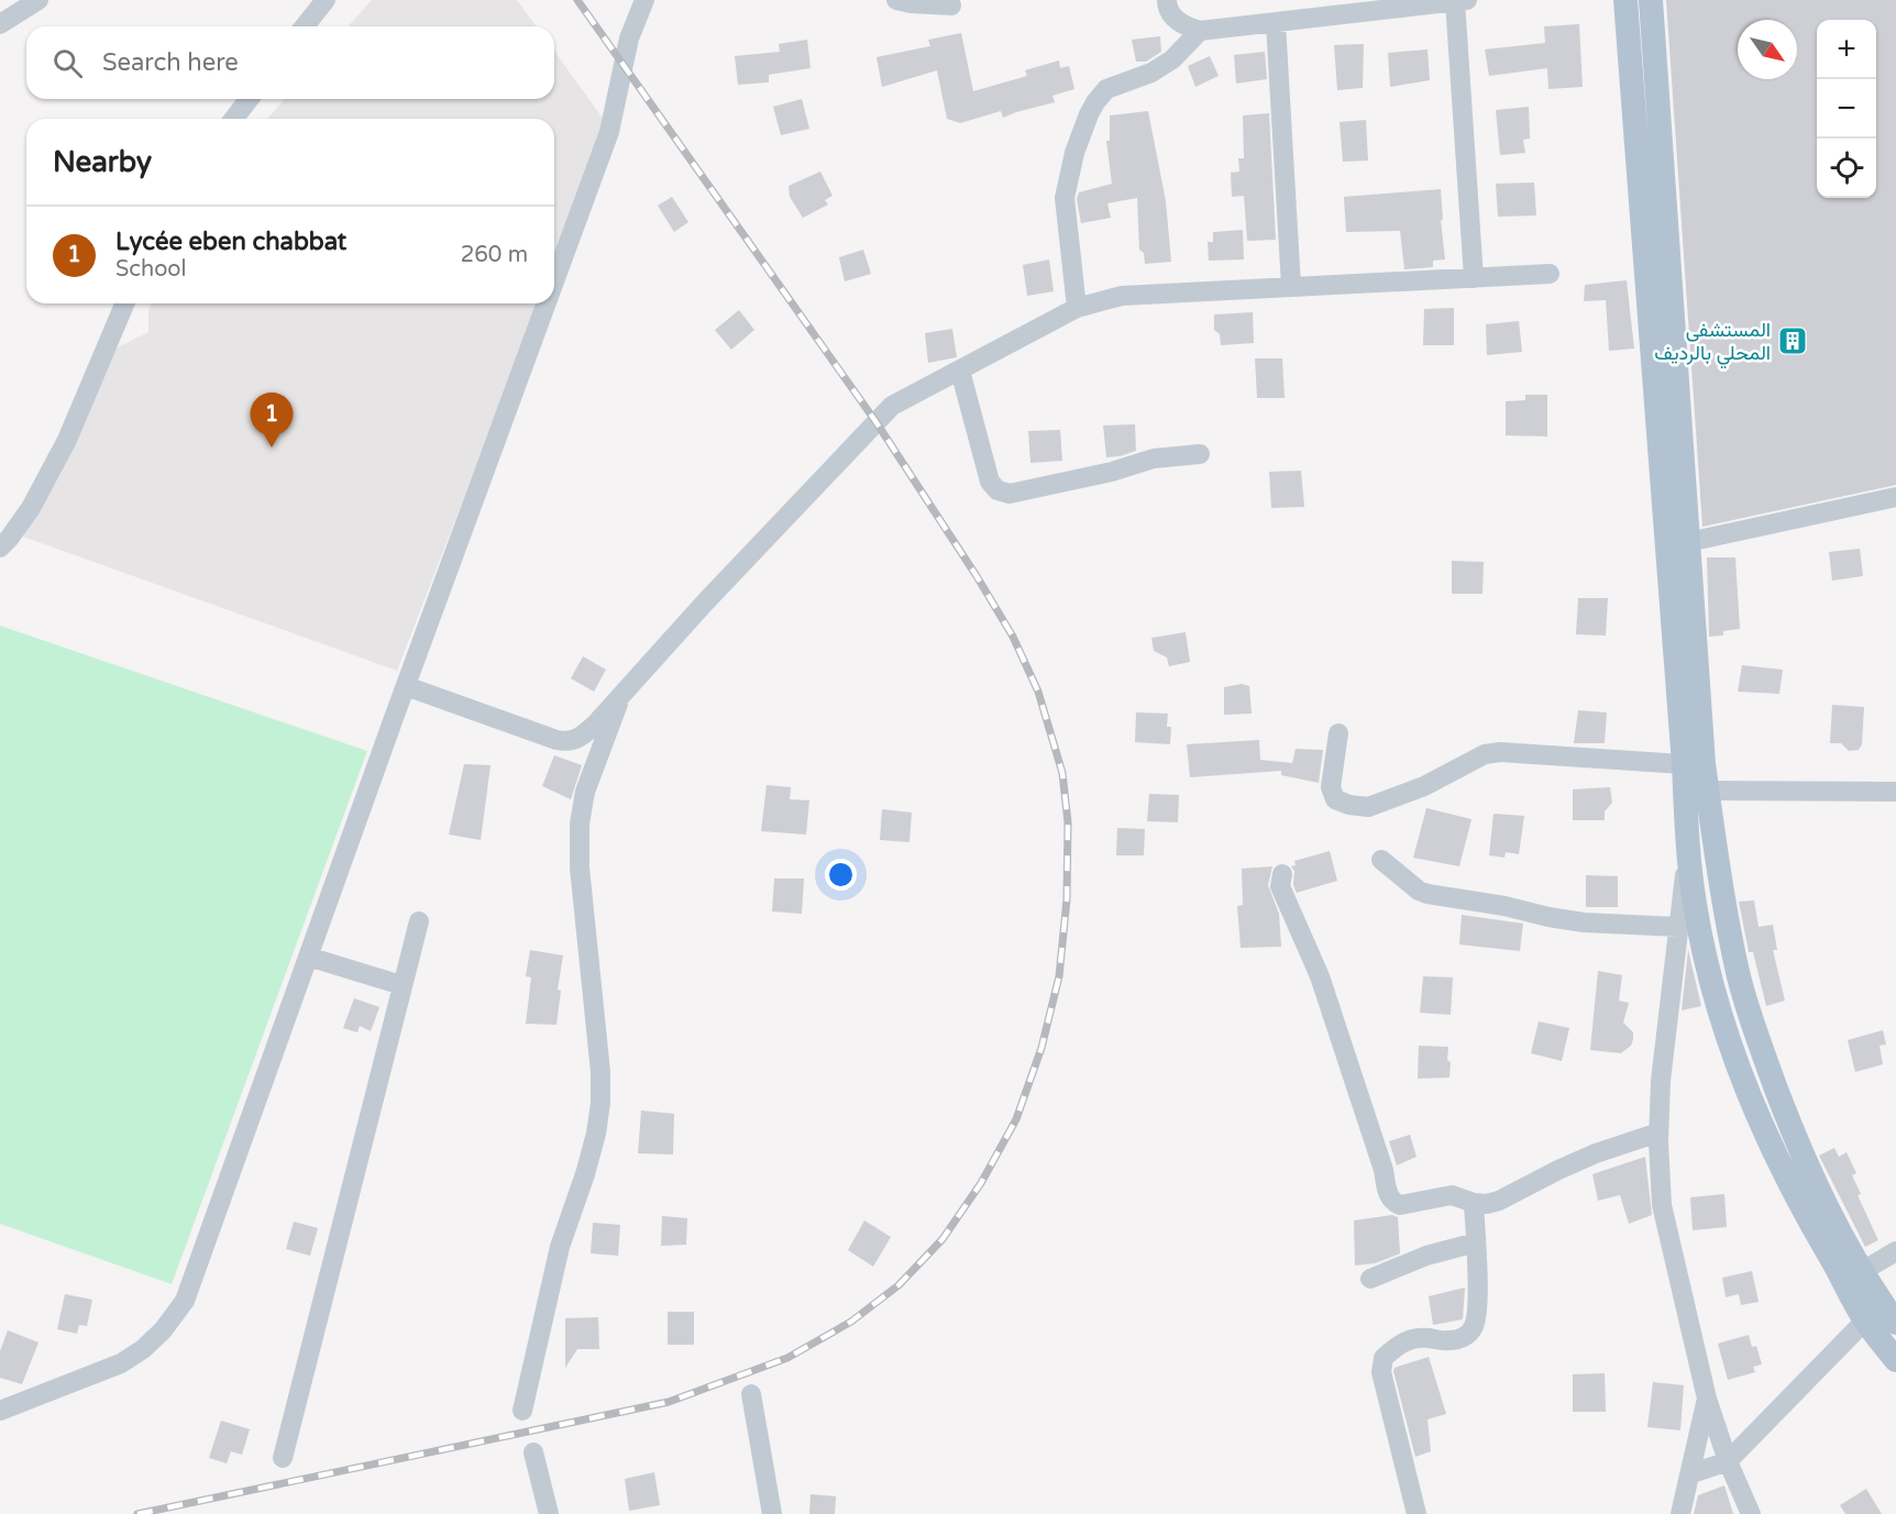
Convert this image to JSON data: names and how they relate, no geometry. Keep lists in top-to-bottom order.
{
  "places": {
    "building": ["المستشفى المحلي بالرديف"]
  },
  "north": "bottom right",
  "page": {
    "map_buttons": ["+", "−"],
    "search": "Search here",
    "heading": "Nearby",
    "list": [
      {
        "mark": "1",
        "name": "Lycée eben chabbat",
        "note": "School",
        "value": "260 m"
      }
    ],
    "pins": "1"
  }
}
